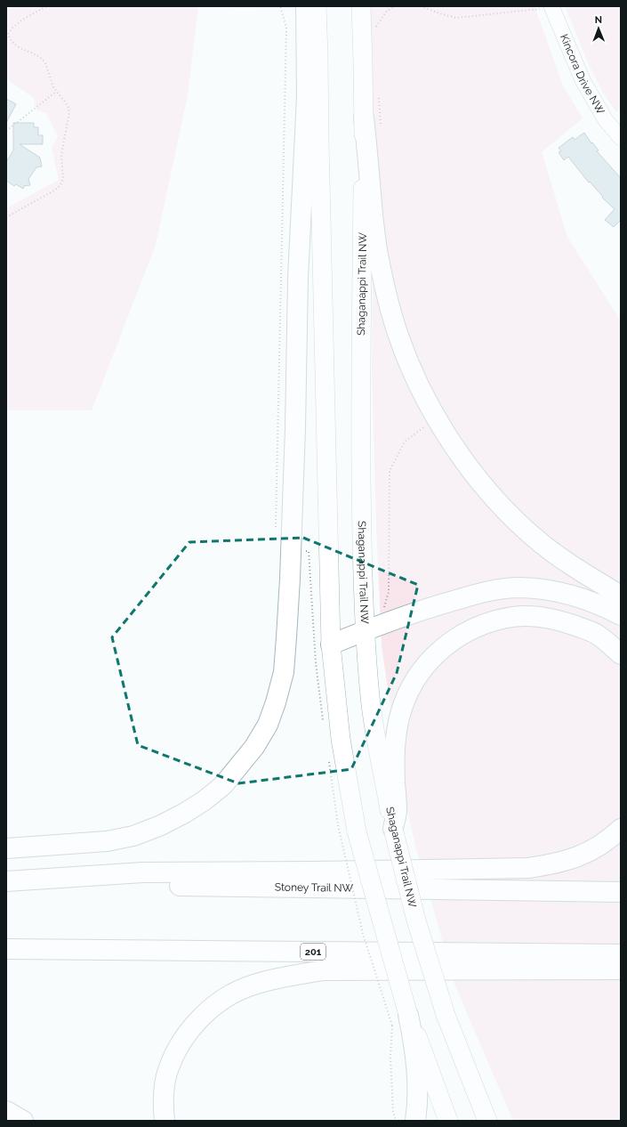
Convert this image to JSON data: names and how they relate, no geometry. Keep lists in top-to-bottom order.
{
  "streets": {
    "highway": ["Stoney Trail NW", "201"],
    "main road": ["Shaganappi Trail NW"],
    "street": ["Kincora Drive NW"]
  },
  "north": "top"
}
